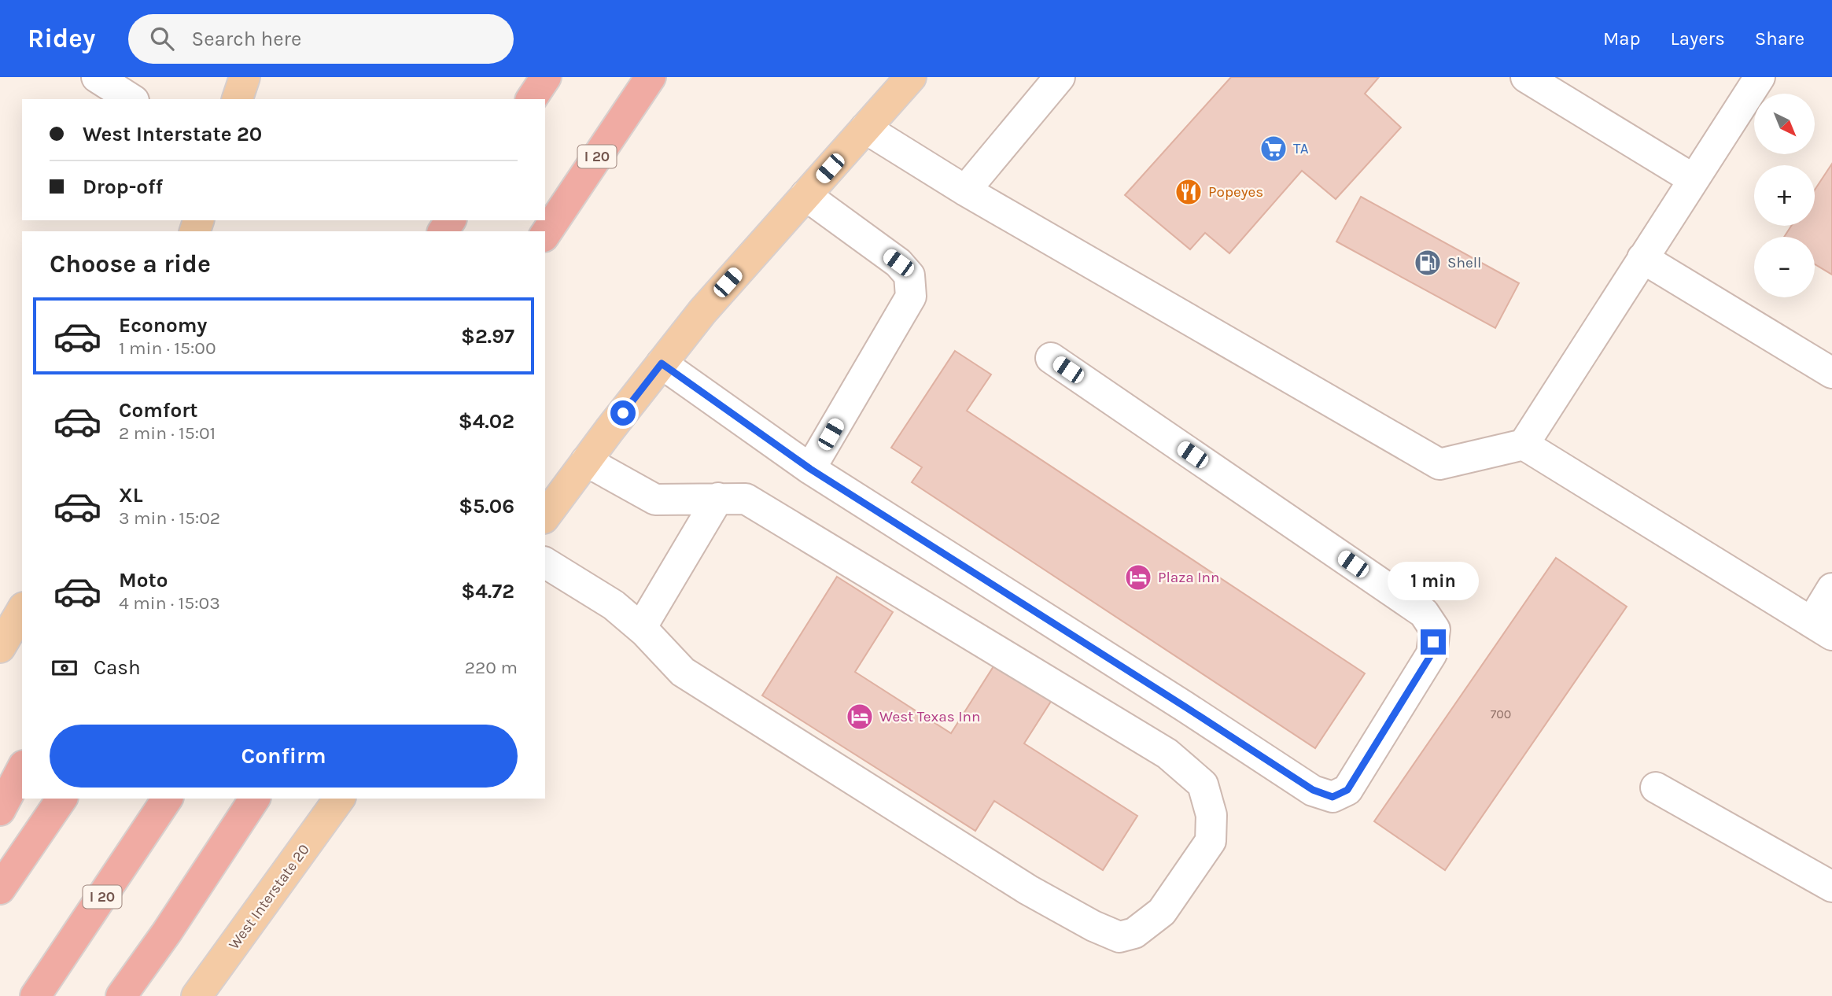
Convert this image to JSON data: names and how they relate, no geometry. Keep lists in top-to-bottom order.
{
  "streets": {
    "highway": ["I 20"],
    "main road": ["West Interstate 20"]
  },
  "places": {
    "supermarket": ["TA"],
    "restaurant": ["Popeyes"],
    "fuel station": ["Shell"],
    "hotel": ["Plaza Inn", "West Texas Inn"]
  },
  "house_numbers": ["700"],
  "north": "bottom right",
  "page": {
    "header": "Ridey",
    "search": "Search here",
    "nav": ["Map", "Layers", "Share"],
    "map_buttons": ["+", "−"],
    "banner": ["West Interstate 20", "Drop-off"],
    "heading": "Choose a ride",
    "list": [
      {
        "name": "Economy",
        "note": "1 min · 15:00",
        "value": "$2.97"
      },
      {
        "name": "Comfort",
        "note": "2 min · 15:01",
        "value": "$4.02"
      },
      {
        "name": "XL",
        "note": "3 min · 15:02",
        "value": "$5.06"
      },
      {
        "name": "Moto",
        "note": "4 min · 15:03",
        "value": "$4.72"
      }
    ],
    "bubble": "1 min",
    "pay": ["Cash", "220 m"],
    "buttons": "Confirm"
  }
}
